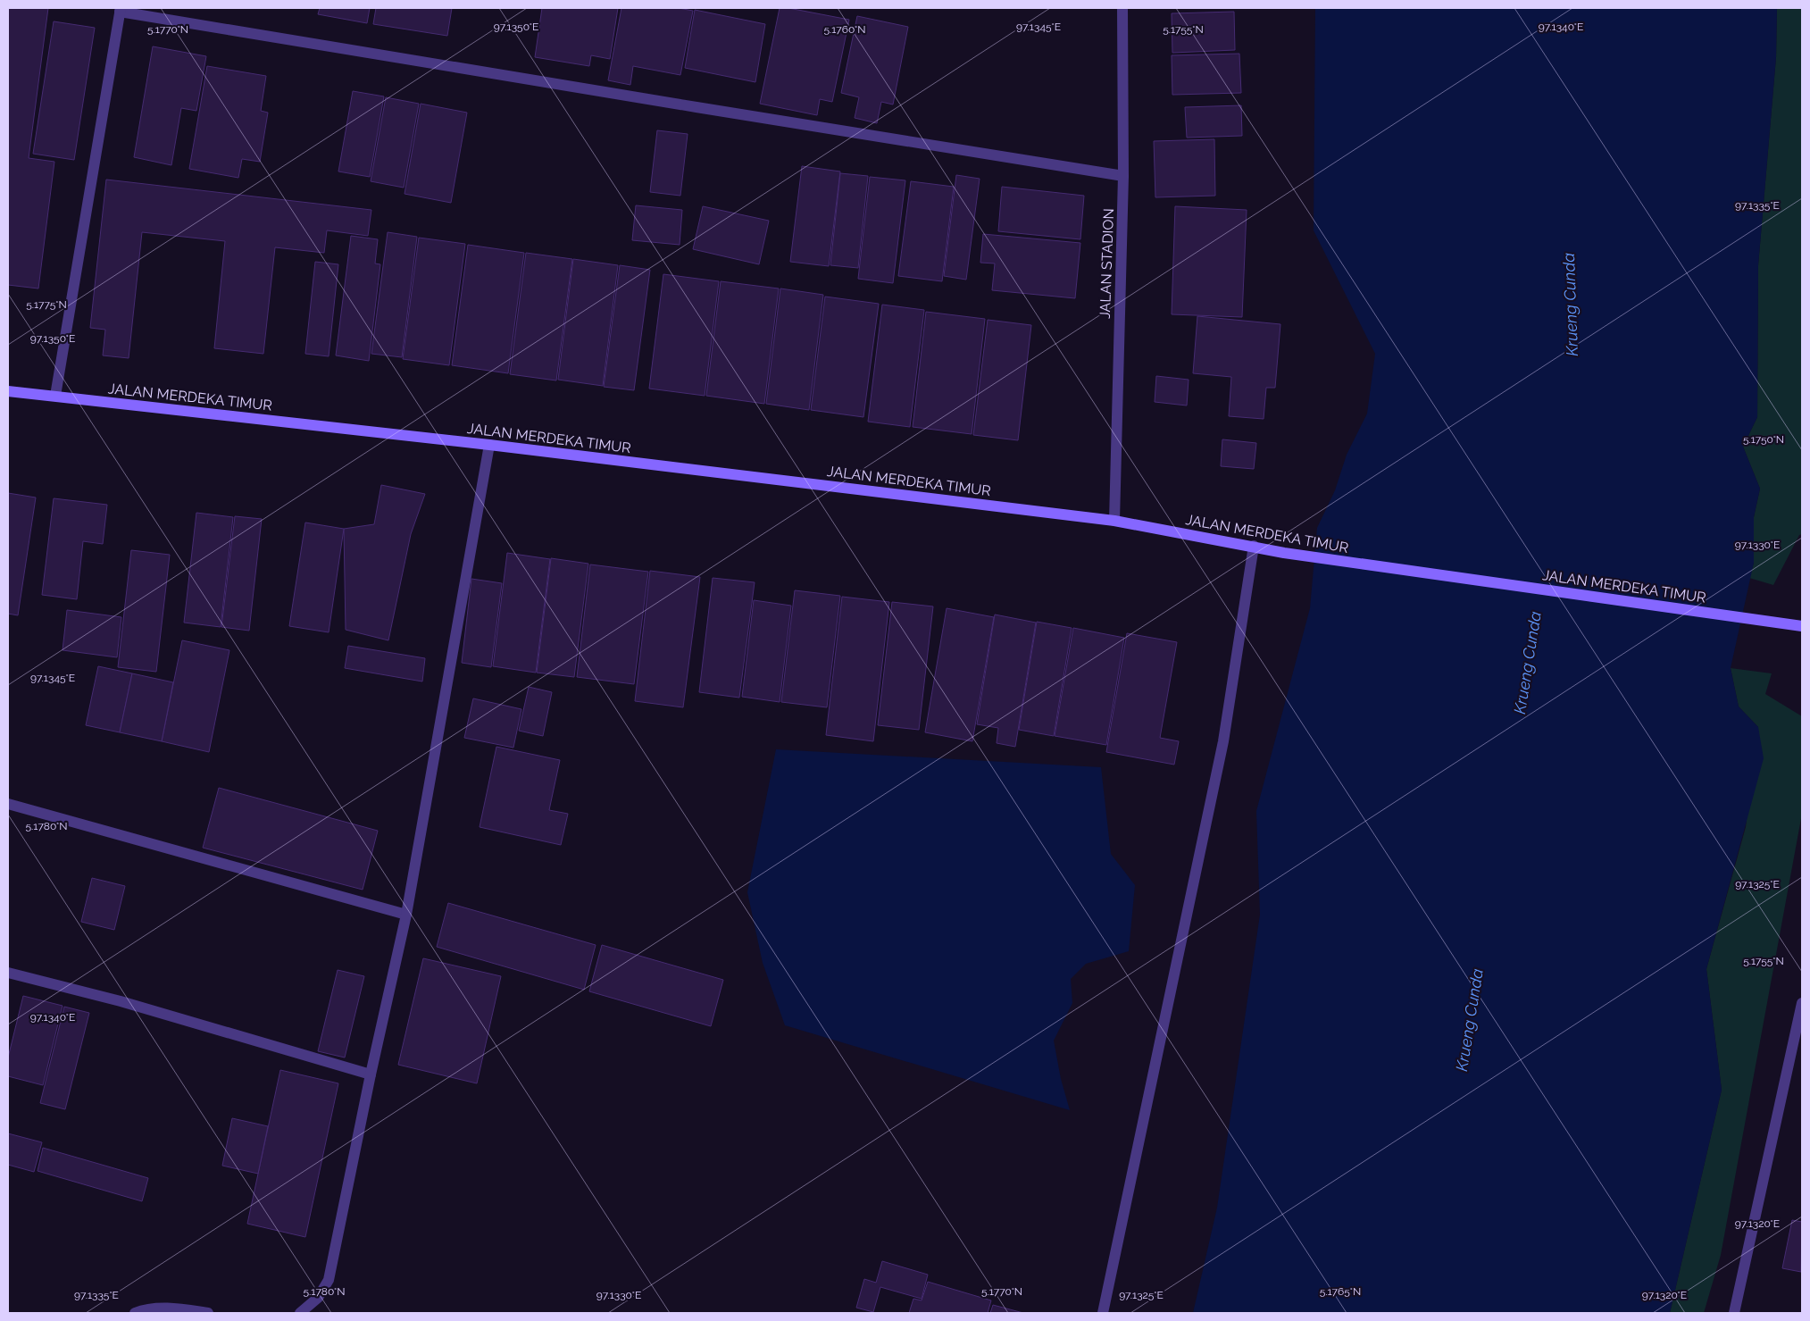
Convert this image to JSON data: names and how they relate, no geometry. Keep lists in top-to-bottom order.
{
  "streets": {
    "main road": ["JALAN MERDEKA TIMUR"],
    "street": ["JALAN STADION"]
  },
  "crossings": [
    ["JALAN STADION", "JALAN MERDEKA TIMUR"]
  ],
  "water": ["Krueng Cunda"],
  "coordinates": [
    "97.1350°E",
    "97.1345°E",
    "97.1340°E",
    "5.1770°N",
    "5.1760°N",
    "5.1755°N",
    "97.1335°E",
    "5.1775°N",
    "5.1750°N",
    "97.1330°E",
    "5.1780°N",
    "97.1325°E",
    "97.1320°E",
    "5.1765°N"
  ]
}
